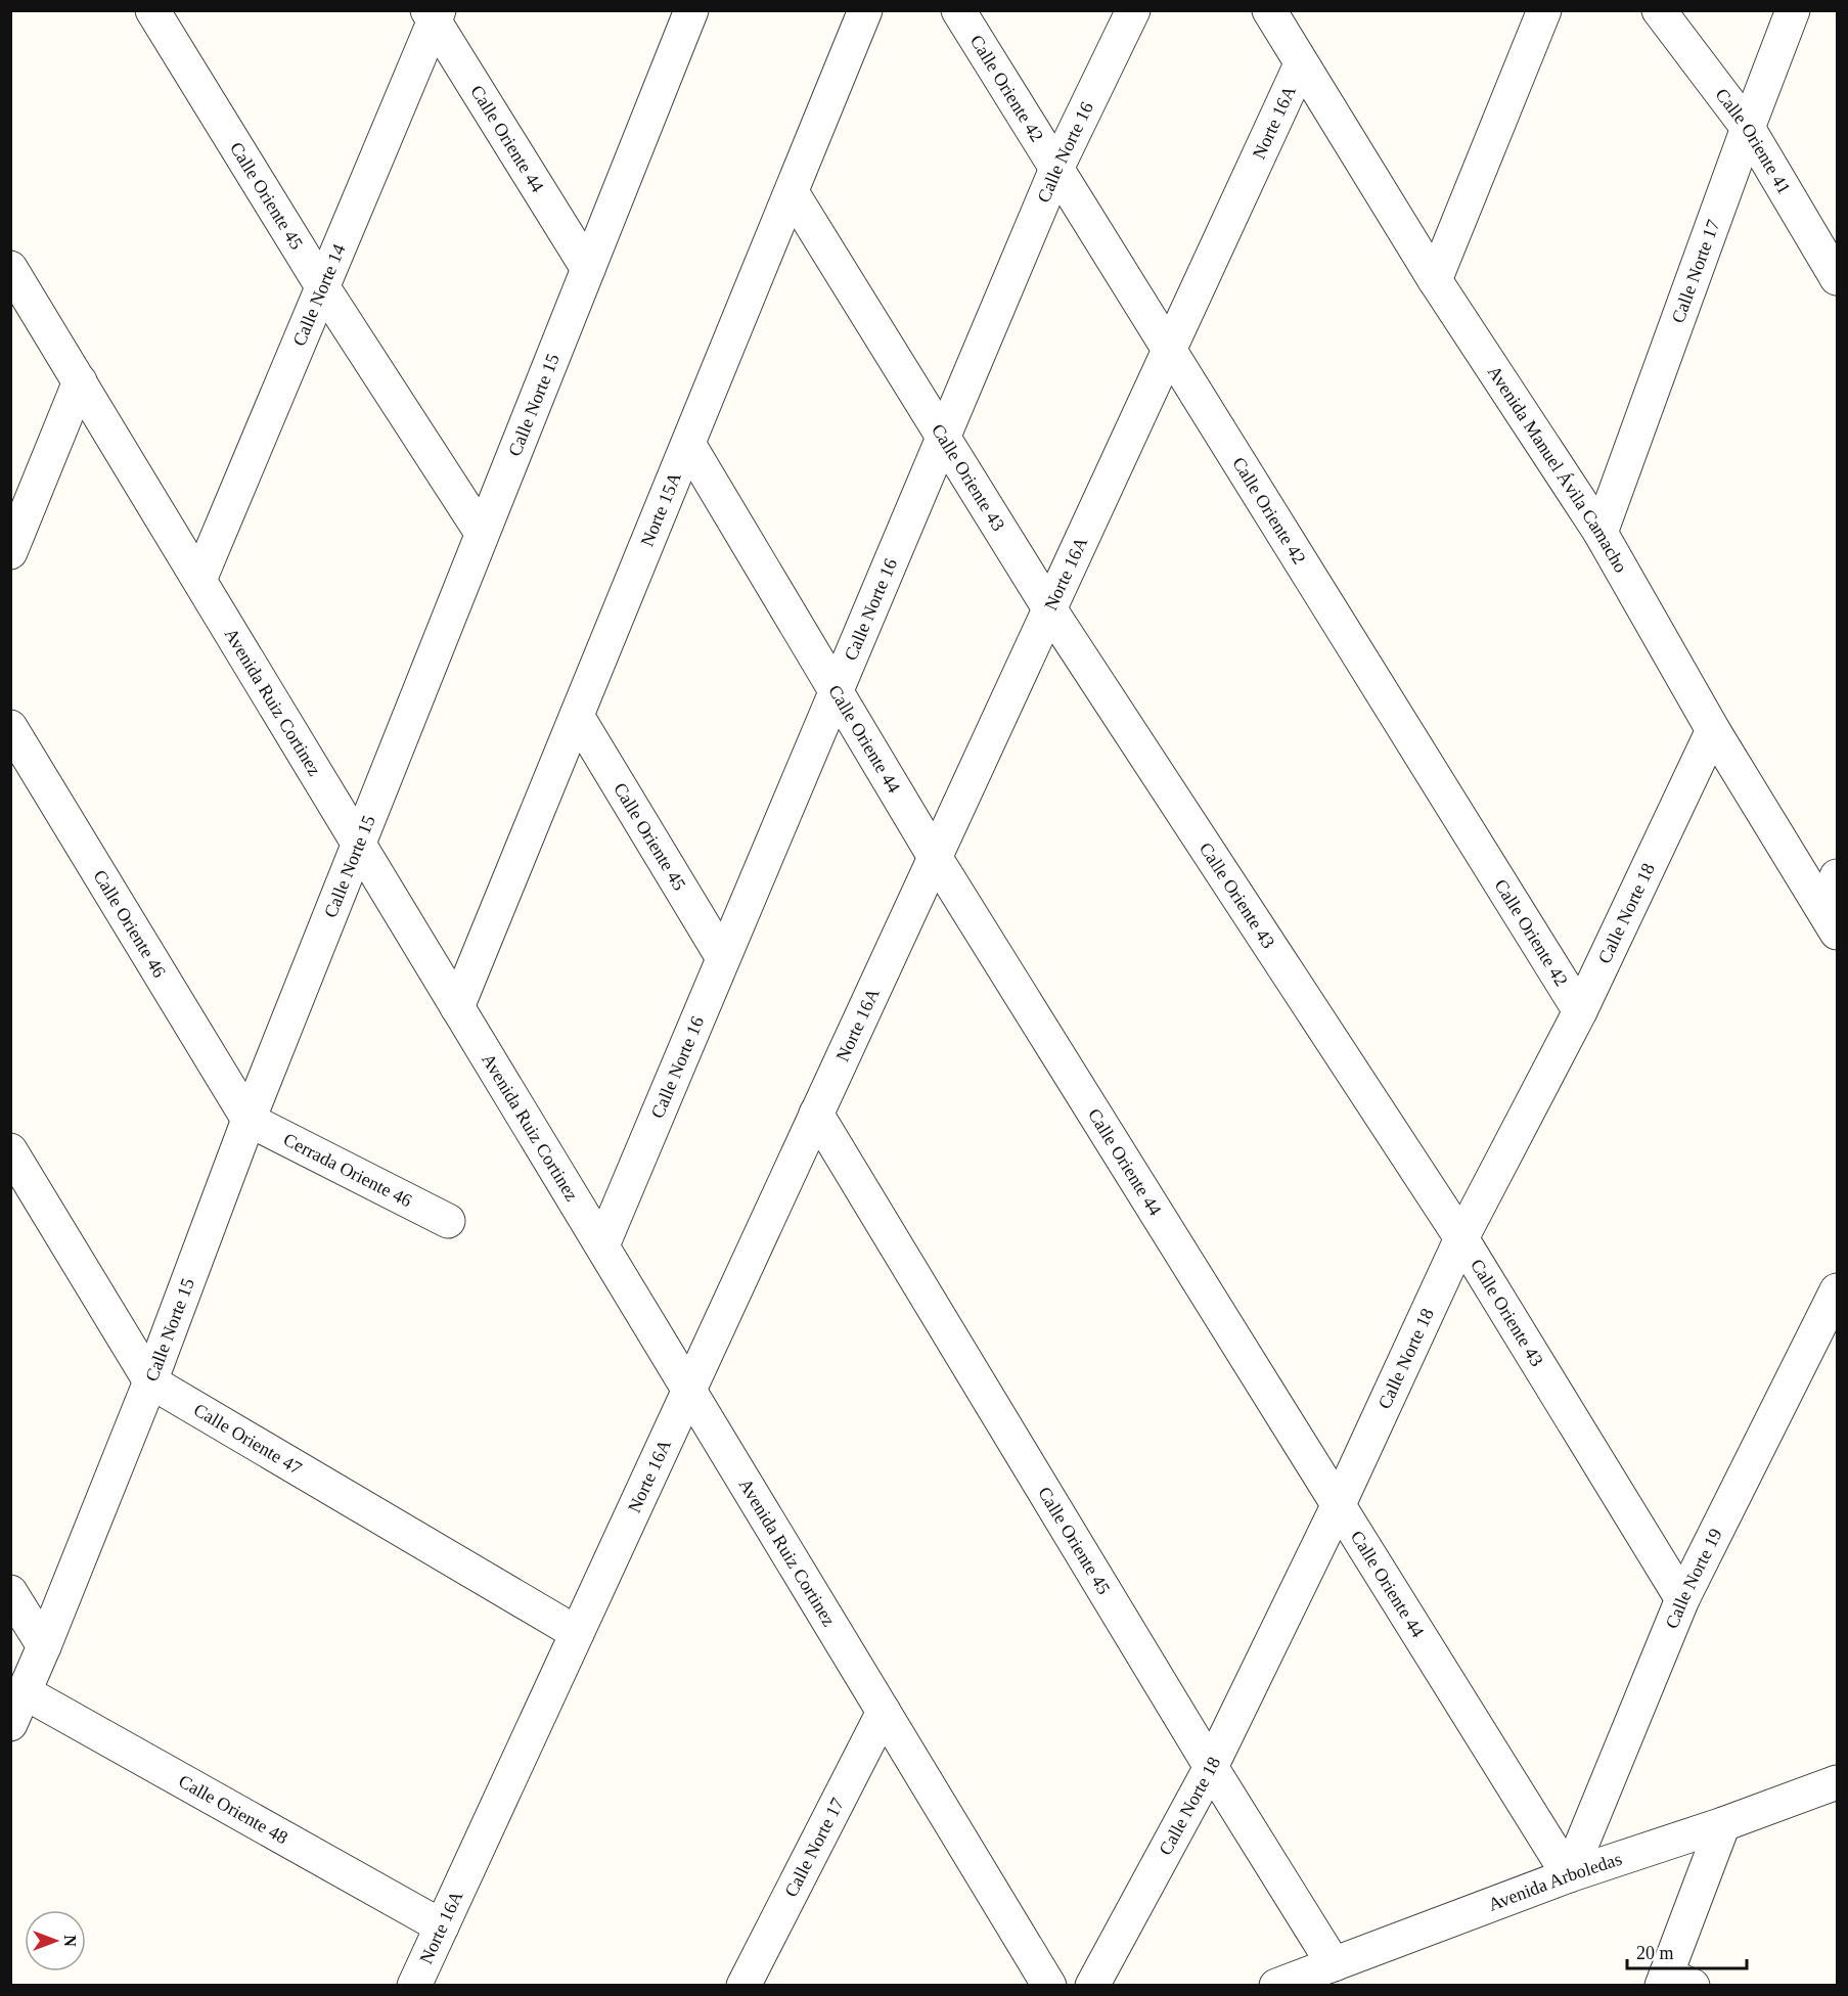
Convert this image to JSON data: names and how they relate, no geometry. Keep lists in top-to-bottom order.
{
  "streets": {
    "street": [
      "Calle Oriente 42",
      "Norte 16A",
      "Calle Oriente 44",
      "Calle Oriente 41",
      "Calle Norte 16",
      "Calle Oriente 45",
      "Calle Norte 17",
      "Calle Norte 14",
      "Calle Norte 15",
      "Avenida Manuel Ávila Camacho",
      "Calle Oriente 43",
      "Norte 15A",
      "Avenida Ruiz Cortinez",
      "Calle Norte 18",
      "Calle Oriente 46",
      "Cerrada Oriente 46",
      "Calle Oriente 47",
      "Calle Norte 19",
      "Calle Oriente 48",
      "Avenida Arboledas"
    ]
  },
  "crossings": [
    ["Calle Oriente 42", "Norte 16A"],
    ["Calle Oriente 42", "Calle Norte 16"],
    ["Calle Oriente 42", "Calle Norte 18"],
    ["Norte 16A", "Calle Oriente 44"],
    ["Norte 16A", "Calle Oriente 45"],
    ["Norte 16A", "Avenida Manuel Ávila Camacho"],
    ["Norte 16A", "Calle Oriente 43"],
    ["Norte 16A", "Avenida Ruiz Cortinez"],
    ["Norte 16A", "Calle Oriente 47"],
    ["Norte 16A", "Calle Oriente 48"],
    ["Calle Oriente 44", "Calle Norte 16"],
    ["Calle Oriente 44", "Calle Norte 14"],
    ["Calle Oriente 44", "Calle Norte 15"],
    ["Calle Oriente 44", "Norte 15A"],
    ["Calle Oriente 44", "Calle Norte 18"],
    ["Calle Oriente 44", "Calle Norte 19"],
    ["Calle Oriente 44", "Avenida Arboledas"],
    ["Calle Oriente 41", "Calle Norte 17"],
    ["Calle Norte 16", "Calle Oriente 45"],
    ["Calle Norte 16", "Calle Oriente 43"],
    ["Calle Norte 16", "Avenida Ruiz Cortinez"],
    ["Calle Oriente 45", "Calle Norte 14"],
    ["Calle Oriente 45", "Calle Norte 15"],
    ["Calle Oriente 45", "Norte 15A"],
    ["Calle Oriente 45", "Calle Norte 18"],
    ["Calle Oriente 45", "Avenida Arboledas"],
    ["Calle Norte 17", "Avenida Manuel Ávila Camacho"],
    ["Calle Norte 17", "Avenida Ruiz Cortinez"],
    ["Calle Norte 14", "Avenida Ruiz Cortinez"],
    ["Calle Norte 15", "Avenida Ruiz Cortinez"],
    ["Calle Norte 15", "Calle Oriente 46"],
    ["Calle Norte 15", "Cerrada Oriente 46"],
    ["Calle Norte 15", "Calle Oriente 47"],
    ["Calle Norte 15", "Calle Oriente 48"],
    ["Avenida Manuel Ávila Camacho", "Calle Norte 18"],
    ["Calle Oriente 43", "Norte 15A"],
    ["Calle Oriente 43", "Calle Norte 18"],
    ["Calle Oriente 43", "Calle Norte 19"],
    ["Norte 15A", "Avenida Ruiz Cortinez"],
    ["Calle Oriente 46", "Cerrada Oriente 46"],
    ["Calle Norte 19", "Avenida Arboledas"]
  ],
  "scale_bar": "20 m",
  "north": "right"
}
